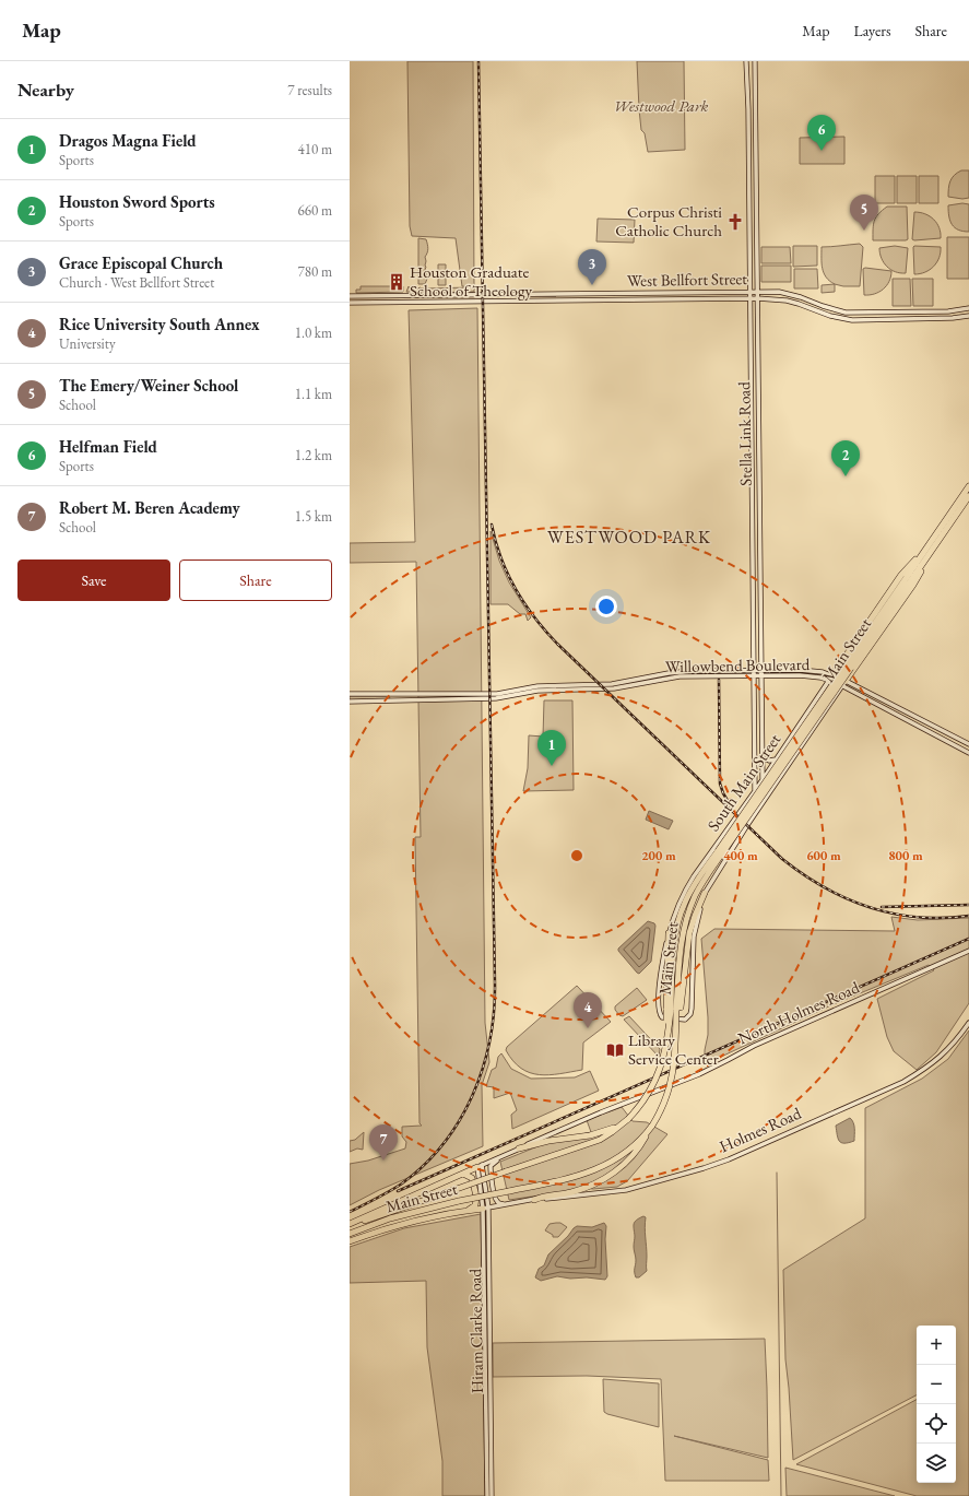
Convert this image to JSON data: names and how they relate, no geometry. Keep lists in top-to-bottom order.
{
  "streets": {
    "highway": ["Main Street"],
    "main road": [
      "West Bellfort Street",
      "Stella Link Road",
      "Willowbend Boulevard",
      "South Main Street",
      "North Holmes Road",
      "Holmes Road",
      "Hiram Clarke Road"
    ]
  },
  "crossings": [
    ["West Bellfort Street", "Stella Link Road"],
    ["Stella Link Road", "Willowbend Boulevard"],
    ["Stella Link Road", "South Main Street"],
    ["Willowbend Boulevard", "South Main Street"]
  ],
  "districts": ["WESTWOOD PARK"],
  "parks": ["Westwood Park"],
  "places": {
    "church": ["Corpus Christi Catholic Church"],
    "building": ["Houston Graduate School of Theology"],
    "library": ["Library Service Center"]
  },
  "page": {
    "header": "Map",
    "nav": ["Map", "Layers", "Share"],
    "heading": ["Nearby", "7 results"],
    "pins": [
      "6",
      "5",
      "3",
      "2",
      "1",
      "4",
      "7"
    ],
    "list": [
      {
        "mark": "1",
        "name": "Dragos Magna Field",
        "note": "Sports",
        "value": "410 m"
      },
      {
        "mark": "2",
        "name": "Houston Sword Sports",
        "note": "Sports",
        "value": "660 m"
      },
      {
        "mark": "3",
        "name": "Grace Episcopal Church",
        "note": "Church · West Bellfort Street",
        "value": "780 m"
      },
      {
        "mark": "4",
        "name": "Rice University South Annex",
        "note": "University",
        "value": "1.0 km"
      },
      {
        "mark": "5",
        "name": "The Emery/Weiner School",
        "note": "School",
        "value": "1.1 km"
      },
      {
        "mark": "6",
        "name": "Helfman Field",
        "note": "Sports",
        "value": "1.2 km"
      },
      {
        "mark": "7",
        "name": "Robert M. Beren Academy",
        "note": "School",
        "value": "1.5 km"
      }
    ],
    "buttons": ["Save", "Share"],
    "map_buttons": ["+", "−"]
  },
  "rings": [
    "200 m",
    "400 m",
    "600 m",
    "800 m"
  ]
}
